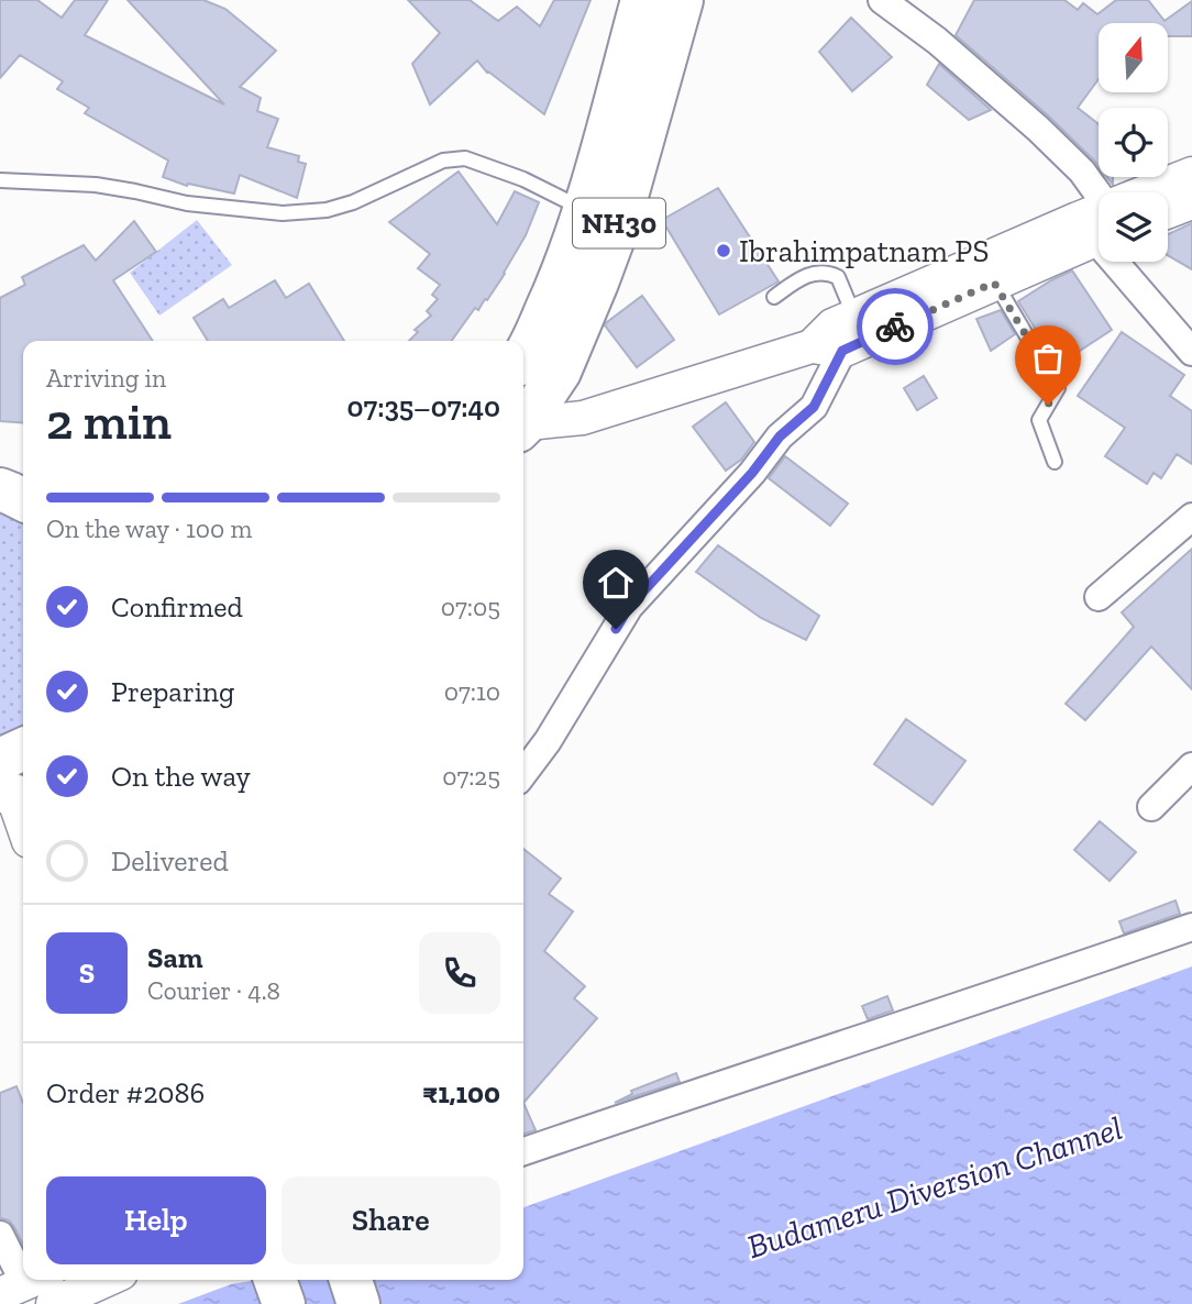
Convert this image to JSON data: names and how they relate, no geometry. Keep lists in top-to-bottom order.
{
  "streets": {
    "highway": ["NH30"]
  },
  "water": ["Budameru Diversion Channel"],
  "places": ["Ibrahimpatnam PS"],
  "north": "top",
  "page": {
    "heading": ["2 min", "Arriving in", "07:35–07:40"],
    "panel": [
      "Sam",
      "Courier · 4.8",
      "Order #2086",
      "₹1,100"
    ],
    "bar": "On the way · 100 m",
    "list": [
      ["Confirmed", "07:05"],
      ["Preparing", "07:10"],
      ["On the way", "07:25"],
      "Delivered"
    ],
    "round": "S",
    "buttons": ["Help", "Share"]
  }
}
